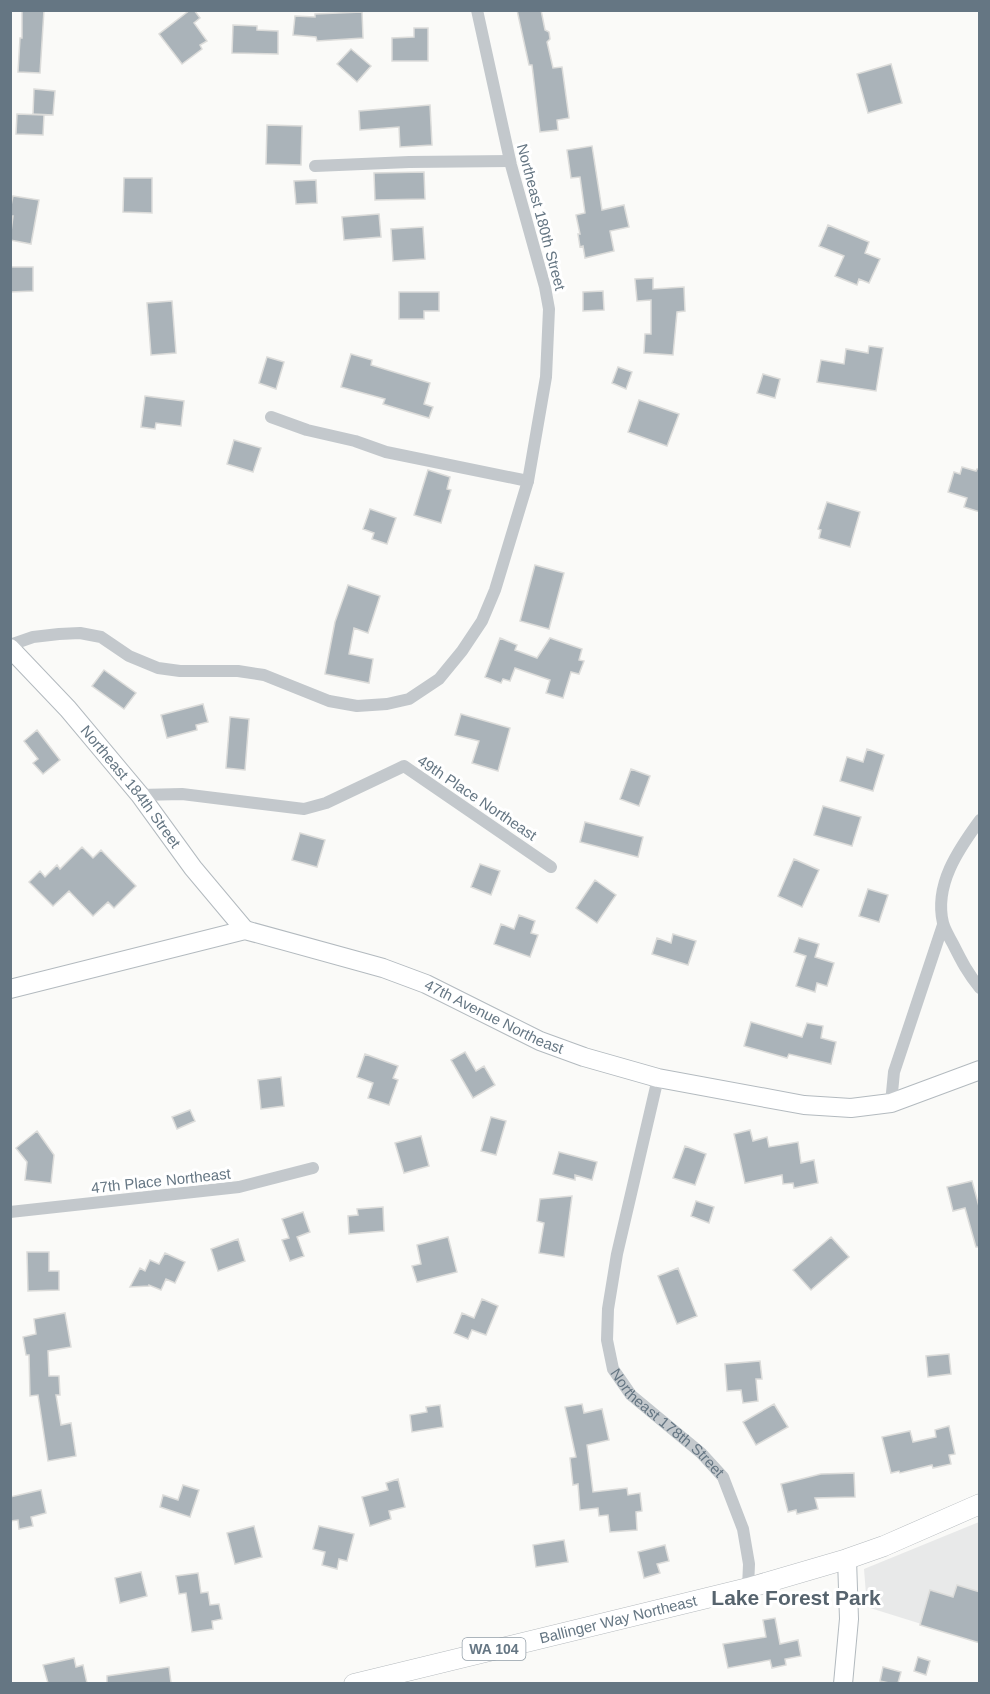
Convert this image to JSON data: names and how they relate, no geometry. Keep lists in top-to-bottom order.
{
  "streets": {
    "main road": ["Ballinger Way Northeast", "WA 104"],
    "street": [
      "Northeast 180th Street",
      "Northeast 184th Street",
      "49th Place Northeast",
      "47th Avenue Northeast",
      "47th Place Northeast",
      "Northeast 178th Street"
    ]
  },
  "crossings": [
    ["Northeast 180th Street", "Northeast 184th Street"],
    ["Northeast 184th Street", "49th Place Northeast"],
    ["Northeast 184th Street", "47th Avenue Northeast"],
    ["47th Avenue Northeast", "Northeast 178th Street"],
    ["Northeast 178th Street", "Ballinger Way Northeast"]
  ],
  "districts": ["Lake Forest Park"]
}
